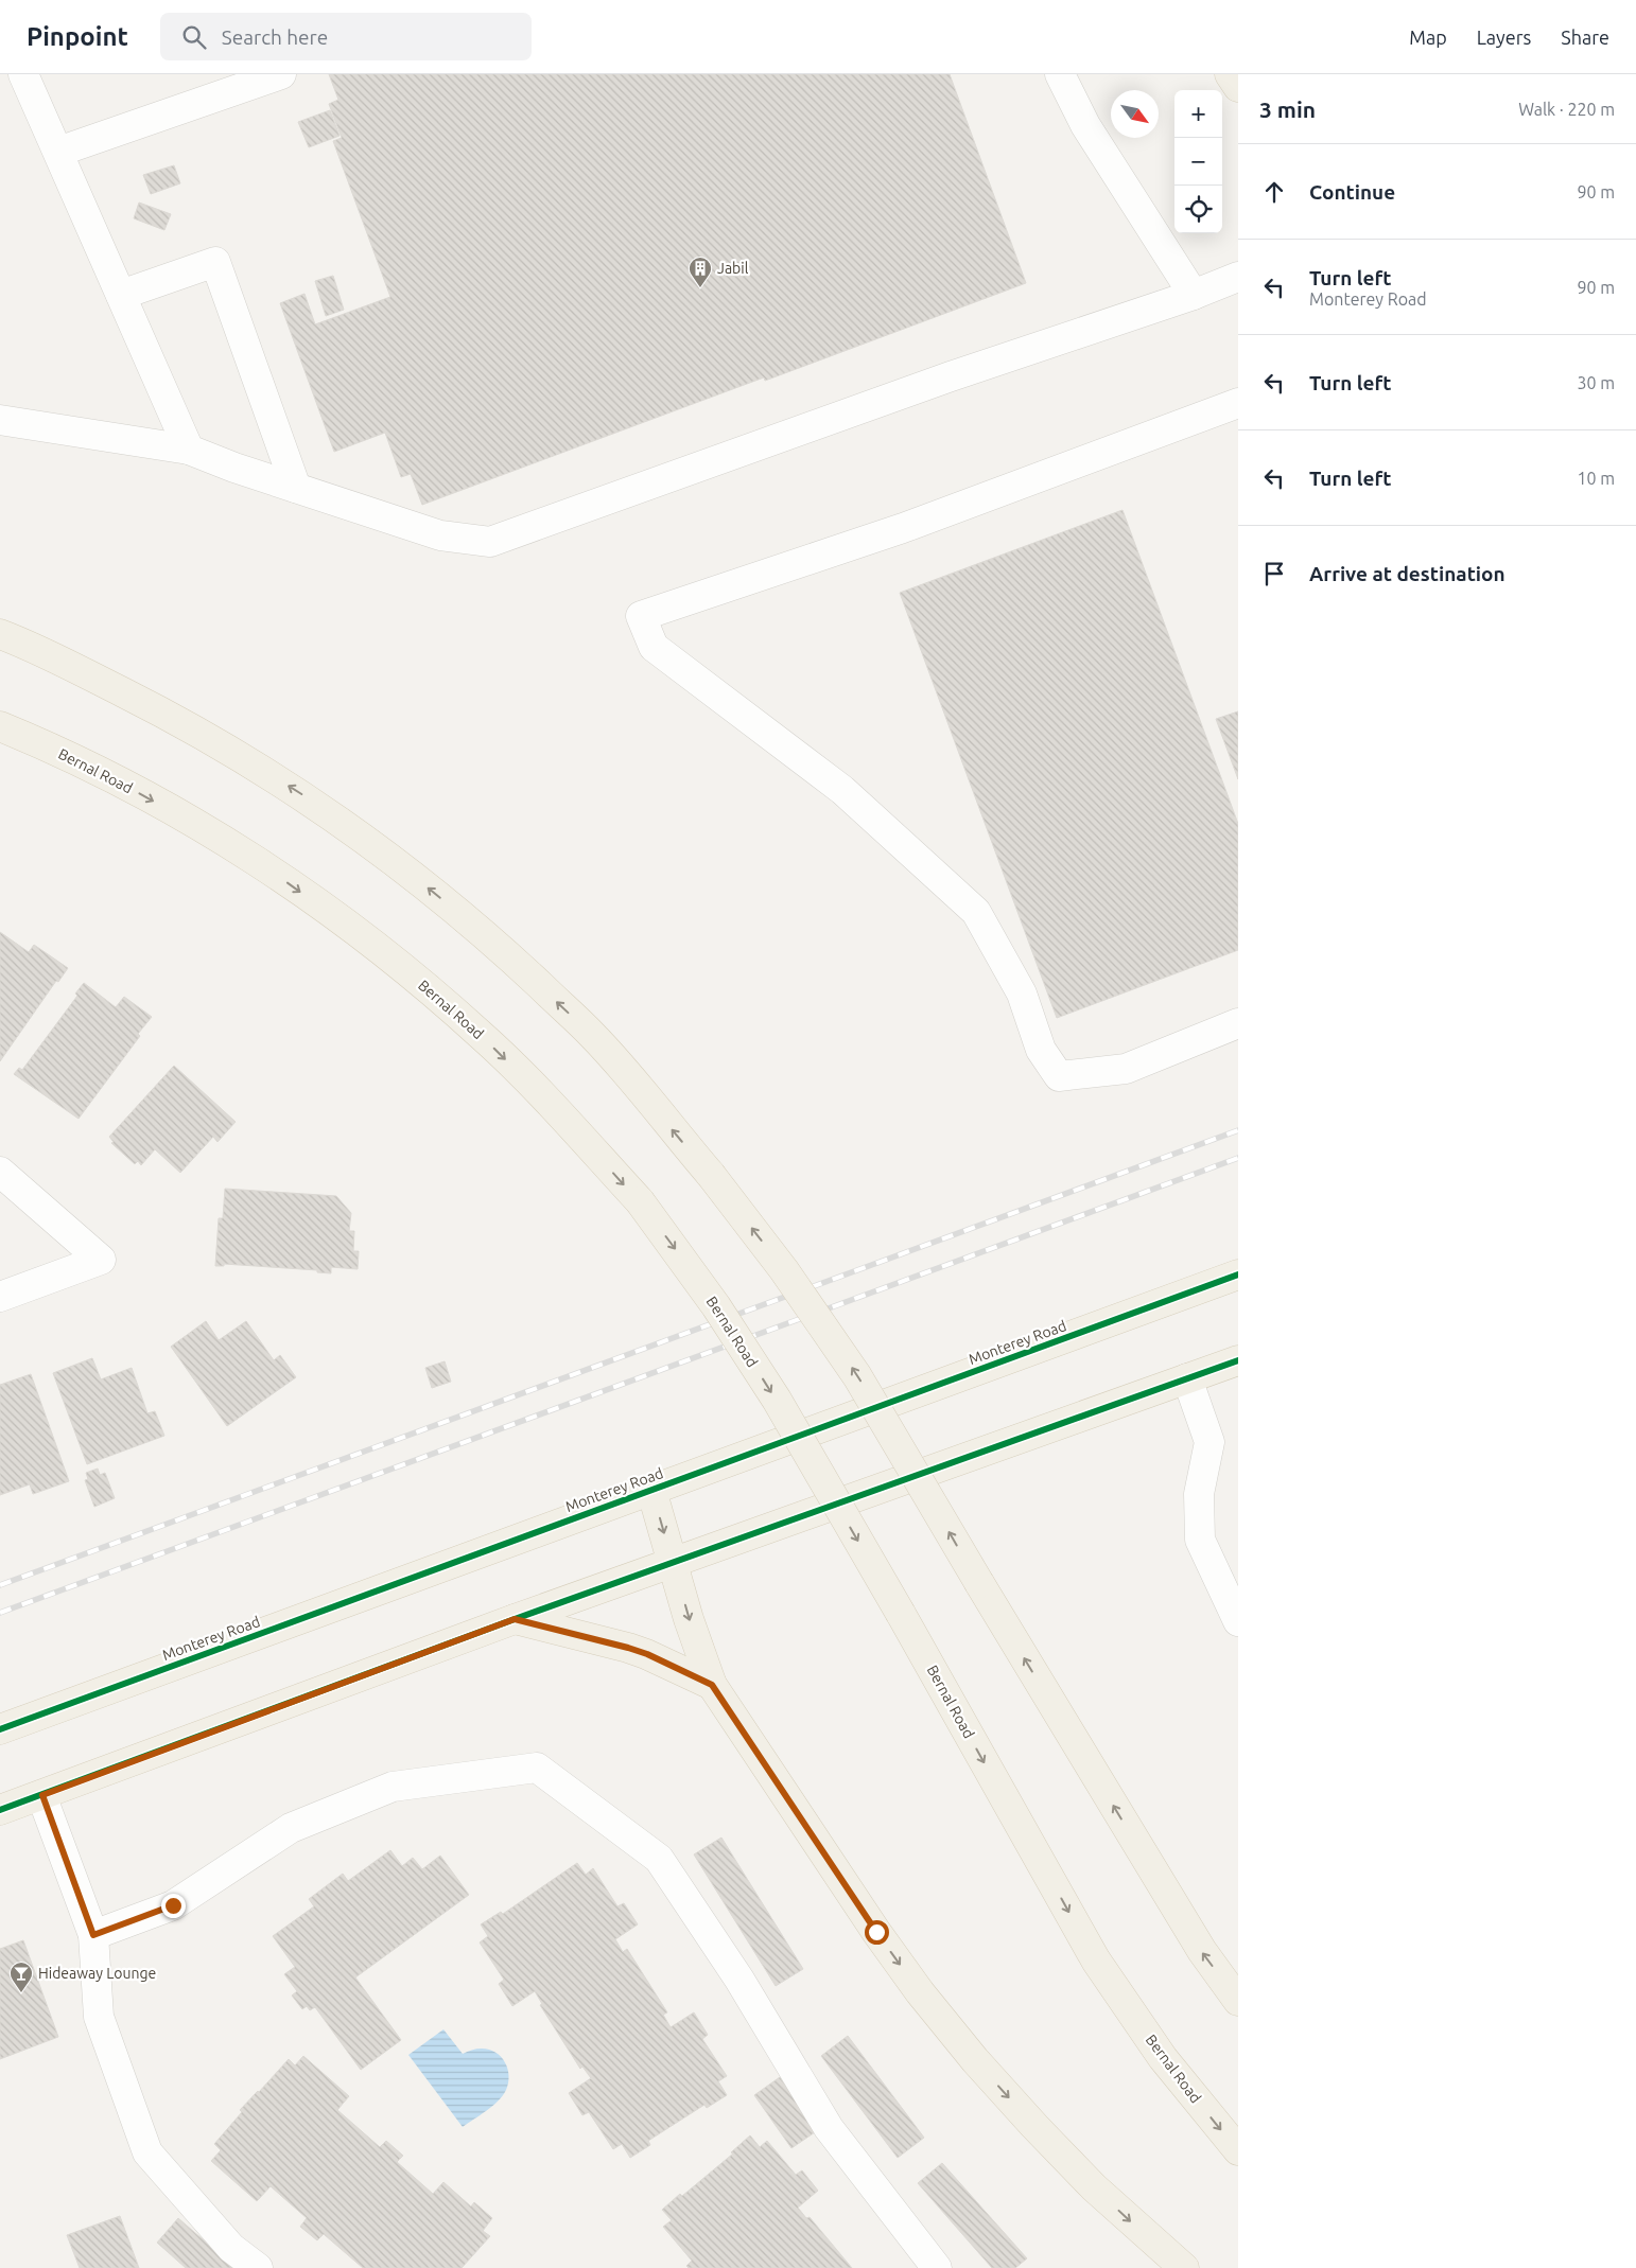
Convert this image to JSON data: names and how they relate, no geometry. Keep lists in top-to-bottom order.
{
  "streets": {
    "main road": ["Bernal Road", "Monterey Road"]
  },
  "places": {
    "building": ["Jabil"],
    "bar": ["Hideaway Lounge"]
  },
  "north": "bottom right",
  "page": {
    "header": "Pinpoint",
    "search": "Search here",
    "nav": ["Map", "Layers", "Share"],
    "heading": ["3 min", "Walk · 220 m"],
    "map_buttons": ["+", "−"],
    "list": [
      ["Continue", "90 m"],
      ["Turn left", "Monterey Road", "90 m"],
      ["Turn left", "30 m"],
      ["Turn left", "10 m"],
      "Arrive at destination"
    ]
  }
}
